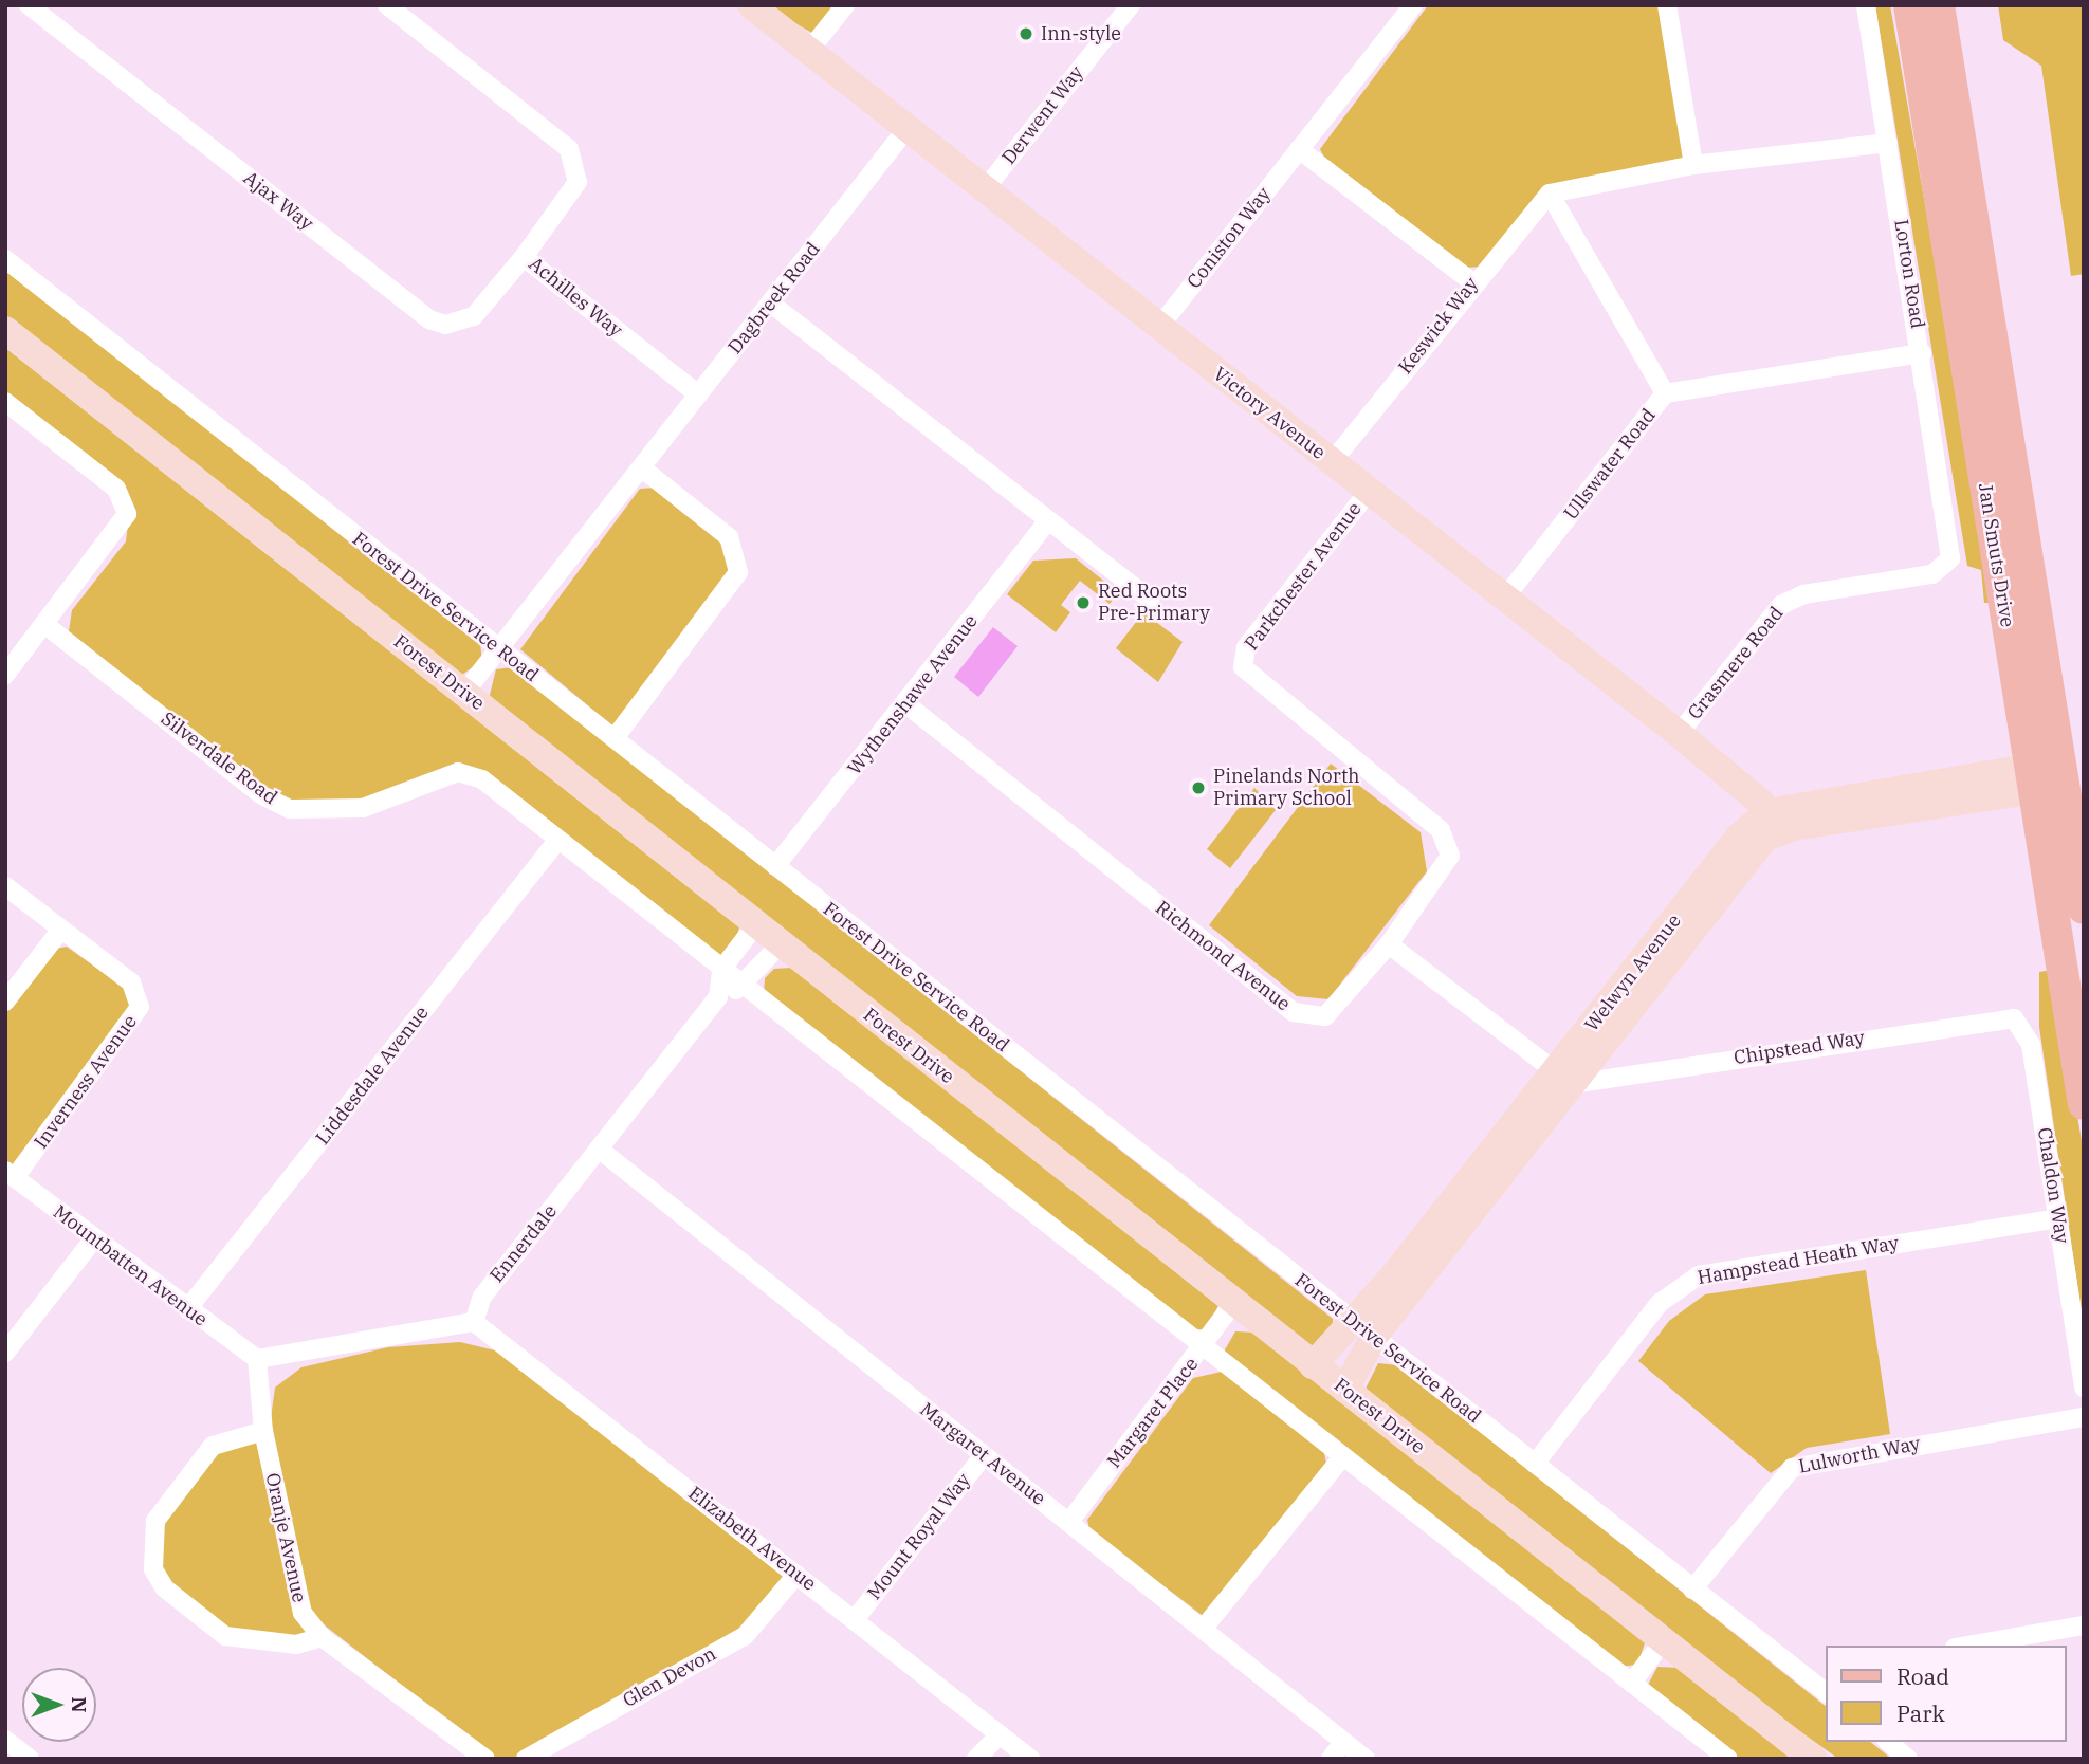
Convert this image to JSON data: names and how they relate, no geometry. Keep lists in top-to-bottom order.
{
  "streets": {
    "main road": ["Jan Smuts Drive"],
    "street": [
      "Derwent Way",
      "Ajax Way",
      "Coniston Way",
      "Lorton Road",
      "Achilles Way",
      "Dagbreek Road",
      "Keswick Way",
      "Victory Avenue",
      "Ullswater Road",
      "Parkchester Avenue",
      "Forest Drive Service Road",
      "Grasmere Road",
      "Forest Drive",
      "Wythenshawe Avenue",
      "Silverdale Road",
      "Richmond Avenue",
      "Welwyn Avenue",
      "Chipstead Way",
      "Liddesdale Avenue",
      "Inverness Avenue",
      "Chaldon Way",
      "Ennerdale",
      "Hampstead Heath Way",
      "Mountbatten Avenue",
      "Margaret Place",
      "Margaret Avenue",
      "Lulworth Way",
      "Mount Royal Way",
      "Oranje Avenue",
      "Elizabeth Avenue",
      "Glen Devon"
    ]
  },
  "crossings": [
    ["Derwent Way", "Victory Avenue"],
    ["Ajax Way", "Achilles Way"],
    ["Coniston Way", "Victory Avenue"],
    ["Lorton Road", "Ullswater Road"],
    ["Lorton Road", "Grasmere Road"],
    ["Achilles Way", "Dagbreek Road"],
    ["Dagbreek Road", "Victory Avenue"],
    ["Dagbreek Road", "Forest Drive Service Road"],
    ["Dagbreek Road", "Forest Drive"],
    ["Keswick Way", "Victory Avenue"],
    ["Victory Avenue", "Ullswater Road"],
    ["Victory Avenue", "Parkchester Avenue"],
    ["Victory Avenue", "Grasmere Road"],
    ["Victory Avenue", "Welwyn Avenue"],
    ["Parkchester Avenue", "Richmond Avenue"],
    ["Forest Drive Service Road", "Wythenshawe Avenue"],
    ["Forest Drive Service Road", "Welwyn Avenue"],
    ["Forest Drive Service Road", "Hampstead Heath Way"],
    ["Forest Drive Service Road", "Lulworth Way"],
    ["Forest Drive", "Welwyn Avenue"],
    ["Forest Drive", "Ennerdale"],
    ["Forest Drive", "Margaret Place"],
    ["Wythenshawe Avenue", "Richmond Avenue"],
    ["Silverdale Road", "Liddesdale Avenue"],
    ["Welwyn Avenue", "Chipstead Way"],
    ["Chipstead Way", "Chaldon Way"],
    ["Liddesdale Avenue", "Mountbatten Avenue"],
    ["Inverness Avenue", "Mountbatten Avenue"],
    ["Chaldon Way", "Hampstead Heath Way"],
    ["Ennerdale", "Margaret Avenue"],
    ["Ennerdale", "Elizabeth Avenue"],
    ["Mountbatten Avenue", "Oranje Avenue"],
    ["Margaret Place", "Margaret Avenue"],
    ["Margaret Avenue", "Mount Royal Way"],
    ["Mount Royal Way", "Elizabeth Avenue"],
    ["Elizabeth Avenue", "Glen Devon"]
  ],
  "places": ["Inn-style", "Red Roots Pre-Primary", "Pinelands North Primary School"],
  "legend": ["Road", "Park"],
  "north": "right"
}
